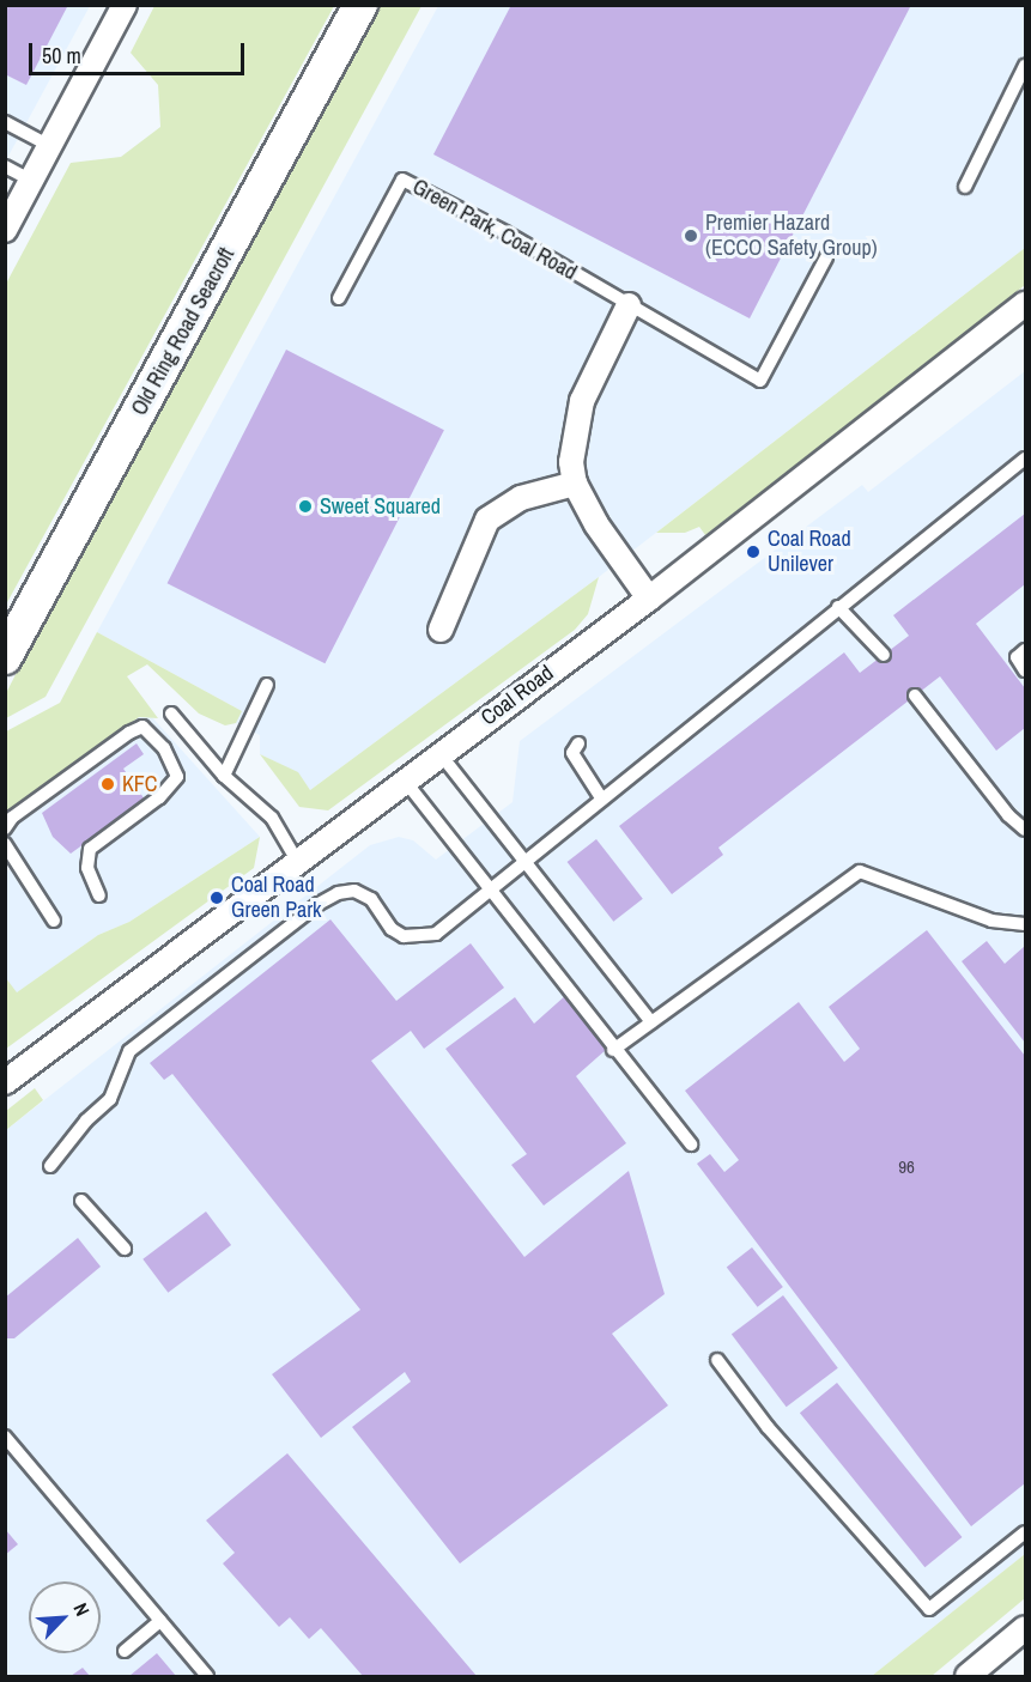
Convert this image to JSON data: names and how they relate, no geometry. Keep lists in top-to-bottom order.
{
  "streets": {
    "main road": ["Old Ring Road Seacroft"],
    "street": ["Coal Road"],
    "lane": ["Green Park, Coal Road"]
  },
  "places": [
    "Premier Hazard (ECCO Safety Group)",
    "Sweet Squared",
    "Coal Road Unilever",
    "KFC",
    "Coal Road Green Park"
  ],
  "house_numbers": ["96"],
  "scale_bar": "50 m",
  "north": "top right"
}
